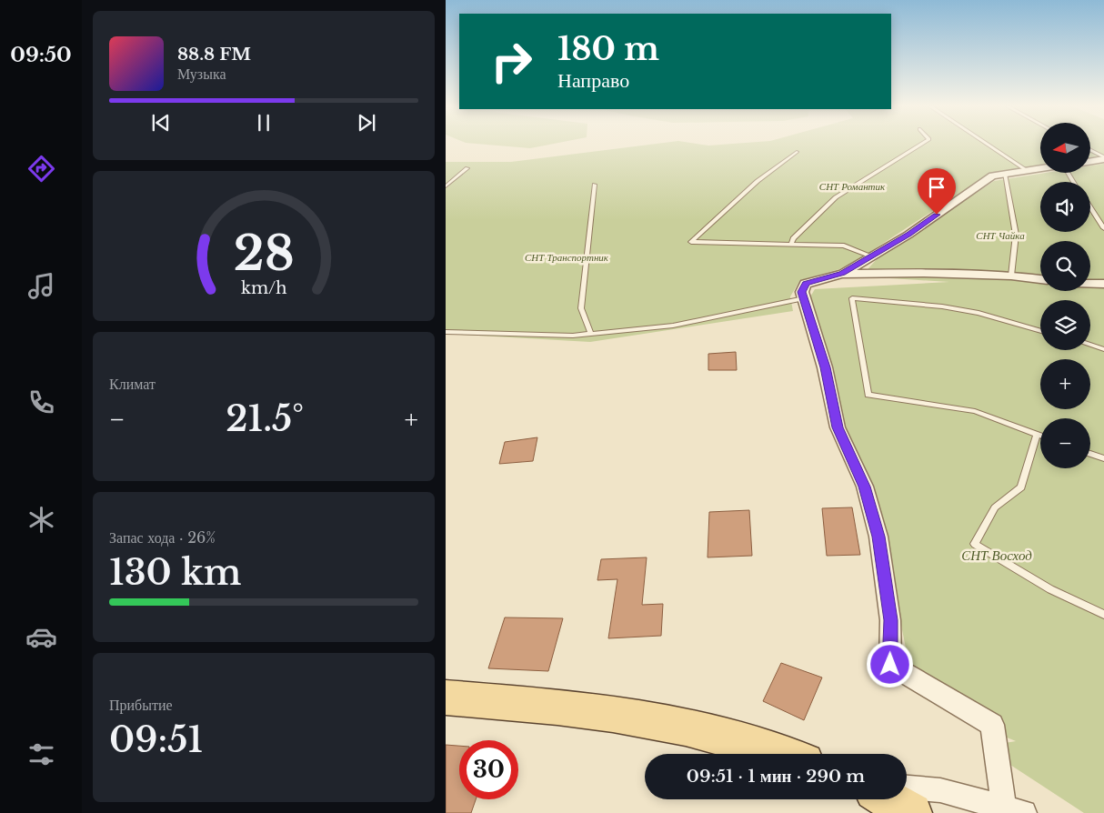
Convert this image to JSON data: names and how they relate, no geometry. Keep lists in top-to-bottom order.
{
  "parks": [
    "СНТ Романтик",
    "СНТ Чайка",
    "СНТ Транспортник",
    "СНТ Восход"
  ],
  "north": "left",
  "page": {
    "tabs": "09:50",
    "turn": ["180 m", "Направо"],
    "song": ["88.8 FM", "Музыка"],
    "map_buttons": ["+", "−"],
    "tile": [
      "Климат",
      ["Запас хода · 26%", "130 km"],
      ["Прибытие", "09:51"]
    ],
    "heat": ["−", "21.5°", "+"],
    "limit": "30",
    "trip": "09:51 · 1 мин · 290 m",
    "gauge": ["28", "km/h"]
  }
}
